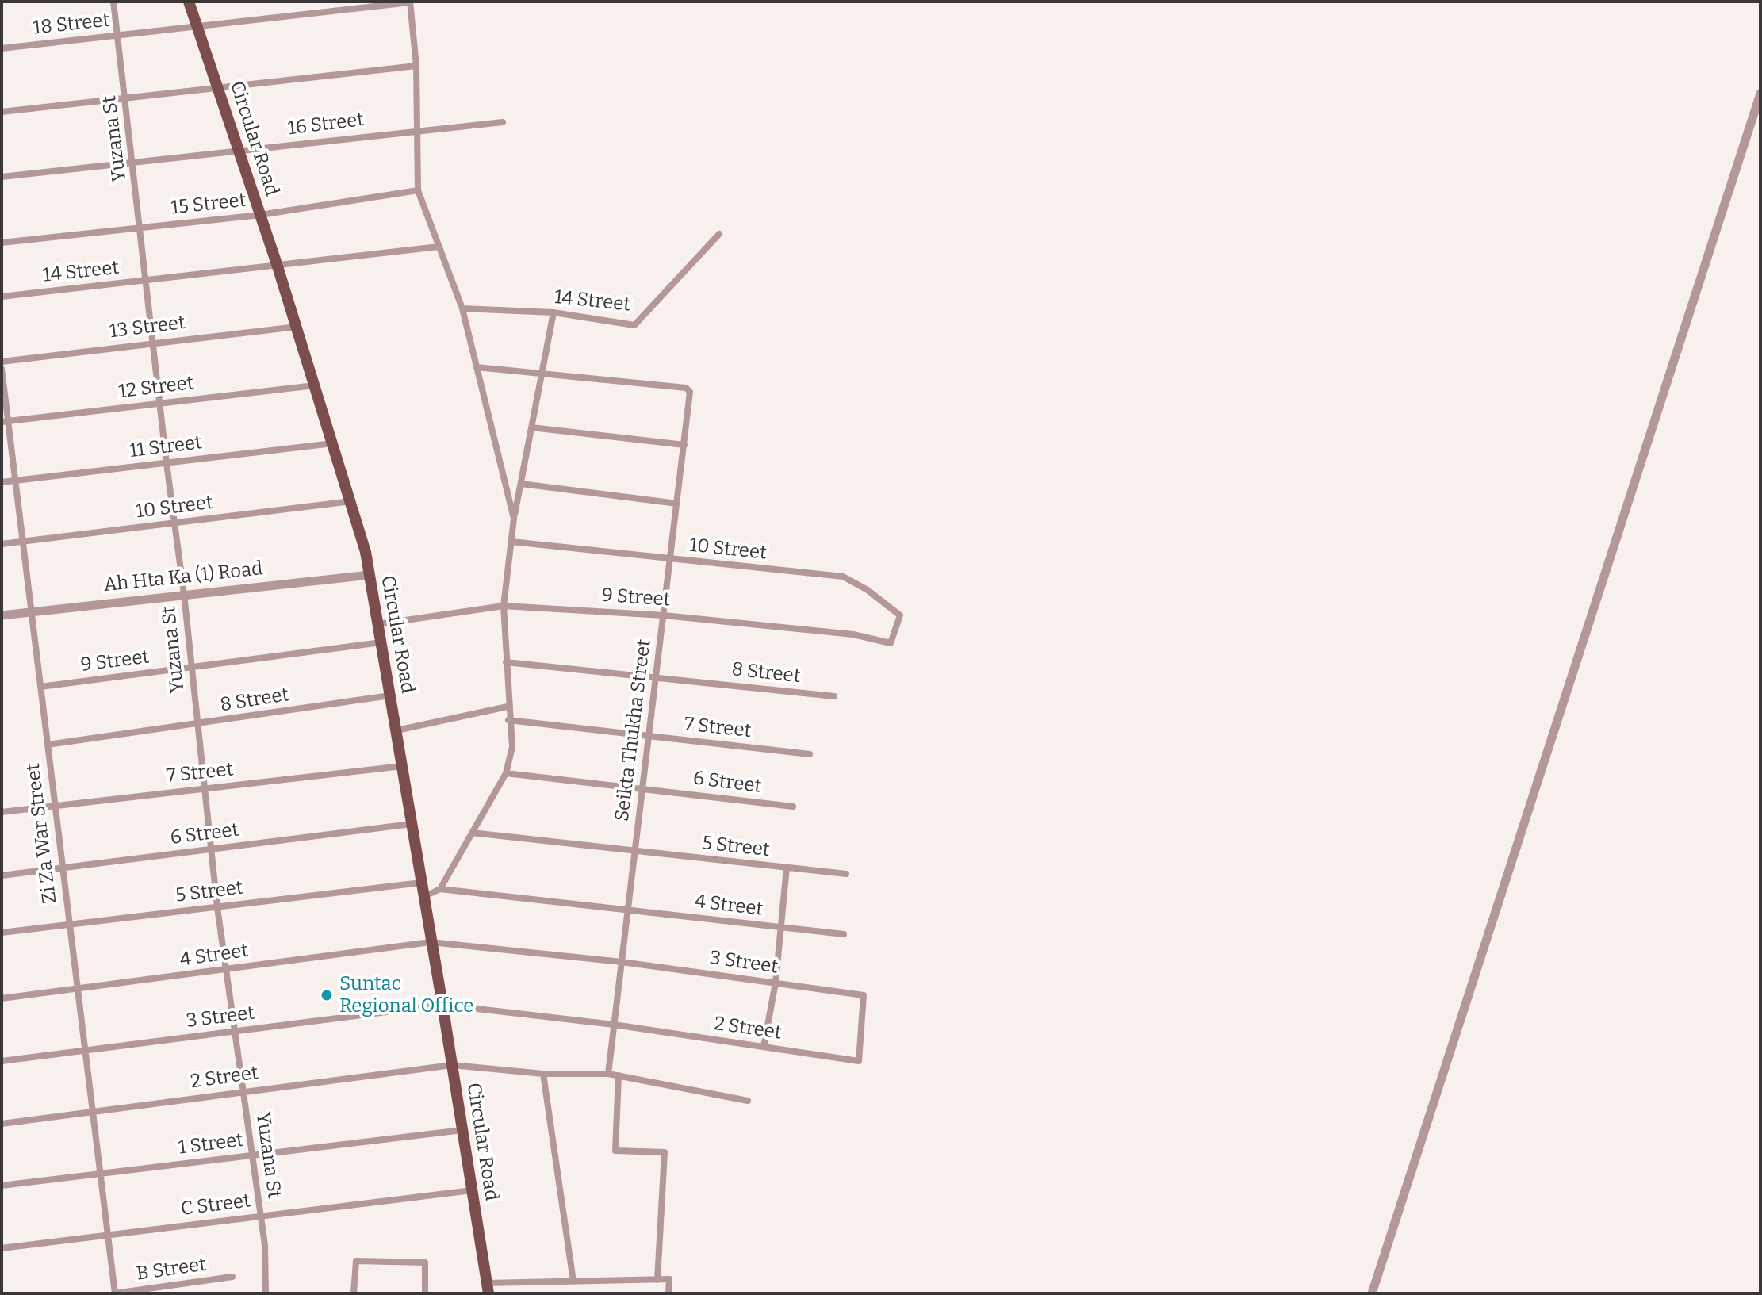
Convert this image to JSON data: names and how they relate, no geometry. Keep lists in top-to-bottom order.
{
  "streets": {
    "main road": ["Circular Road"],
    "street": [
      "18 Street",
      "16 Street",
      "Yuzana St",
      "15 Street",
      "14 Street",
      "13 Street",
      "12 Street",
      "11 Street",
      "10 Street",
      "Ah Hta Ka (1) Road",
      "9 Street",
      "8 Street",
      "7 Street",
      "Seikta Thukha Street",
      "6 Street",
      "Zi Za War Street",
      "5 Street",
      "4 Street",
      "3 Street",
      "2 Street",
      "1 Street",
      "C Street",
      "B Street"
    ]
  },
  "crossings": [
    ["18 Street", "Yuzana St"],
    ["18 Street", "Circular Road"],
    ["16 Street", "Yuzana St"],
    ["16 Street", "Circular Road"],
    ["Yuzana St", "15 Street"],
    ["Yuzana St", "14 Street"],
    ["Yuzana St", "13 Street"],
    ["Yuzana St", "12 Street"],
    ["Yuzana St", "11 Street"],
    ["Yuzana St", "10 Street"],
    ["Yuzana St", "Ah Hta Ka (1) Road"],
    ["Yuzana St", "9 Street"],
    ["Yuzana St", "8 Street"],
    ["Yuzana St", "7 Street"],
    ["Yuzana St", "6 Street"],
    ["Yuzana St", "5 Street"],
    ["Yuzana St", "4 Street"],
    ["Yuzana St", "3 Street"],
    ["Yuzana St", "2 Street"],
    ["Yuzana St", "1 Street"],
    ["Yuzana St", "C Street"],
    ["Circular Road", "15 Street"],
    ["Circular Road", "14 Street"],
    ["Circular Road", "13 Street"],
    ["Circular Road", "12 Street"],
    ["Circular Road", "11 Street"],
    ["Circular Road", "10 Street"],
    ["Circular Road", "Ah Hta Ka (1) Road"],
    ["Circular Road", "9 Street"],
    ["Circular Road", "8 Street"],
    ["Circular Road", "7 Street"],
    ["Circular Road", "6 Street"],
    ["Circular Road", "5 Street"],
    ["Circular Road", "4 Street"],
    ["Circular Road", "3 Street"],
    ["Circular Road", "2 Street"],
    ["Circular Road", "1 Street"],
    ["Circular Road", "C Street"],
    ["12 Street", "Zi Za War Street"],
    ["11 Street", "Zi Za War Street"],
    ["10 Street", "9 Street"],
    ["10 Street", "Seikta Thukha Street"],
    ["10 Street", "Zi Za War Street"],
    ["Ah Hta Ka (1) Road", "Zi Za War Street"],
    ["9 Street", "Seikta Thukha Street"],
    ["9 Street", "Zi Za War Street"],
    ["8 Street", "Seikta Thukha Street"],
    ["8 Street", "Zi Za War Street"],
    ["7 Street", "Seikta Thukha Street"],
    ["7 Street", "Zi Za War Street"],
    ["Seikta Thukha Street", "6 Street"],
    ["Seikta Thukha Street", "5 Street"],
    ["Seikta Thukha Street", "4 Street"],
    ["Seikta Thukha Street", "3 Street"],
    ["Seikta Thukha Street", "2 Street"],
    ["6 Street", "Zi Za War Street"],
    ["Zi Za War Street", "5 Street"],
    ["Zi Za War Street", "4 Street"],
    ["Zi Za War Street", "3 Street"],
    ["Zi Za War Street", "2 Street"],
    ["Zi Za War Street", "1 Street"],
    ["Zi Za War Street", "C Street"],
    ["Zi Za War Street", "B Street"],
    ["4 Street", "3 Street"],
    ["3 Street", "2 Street"]
  ],
  "places": ["Suntac Regional Office"]
}
